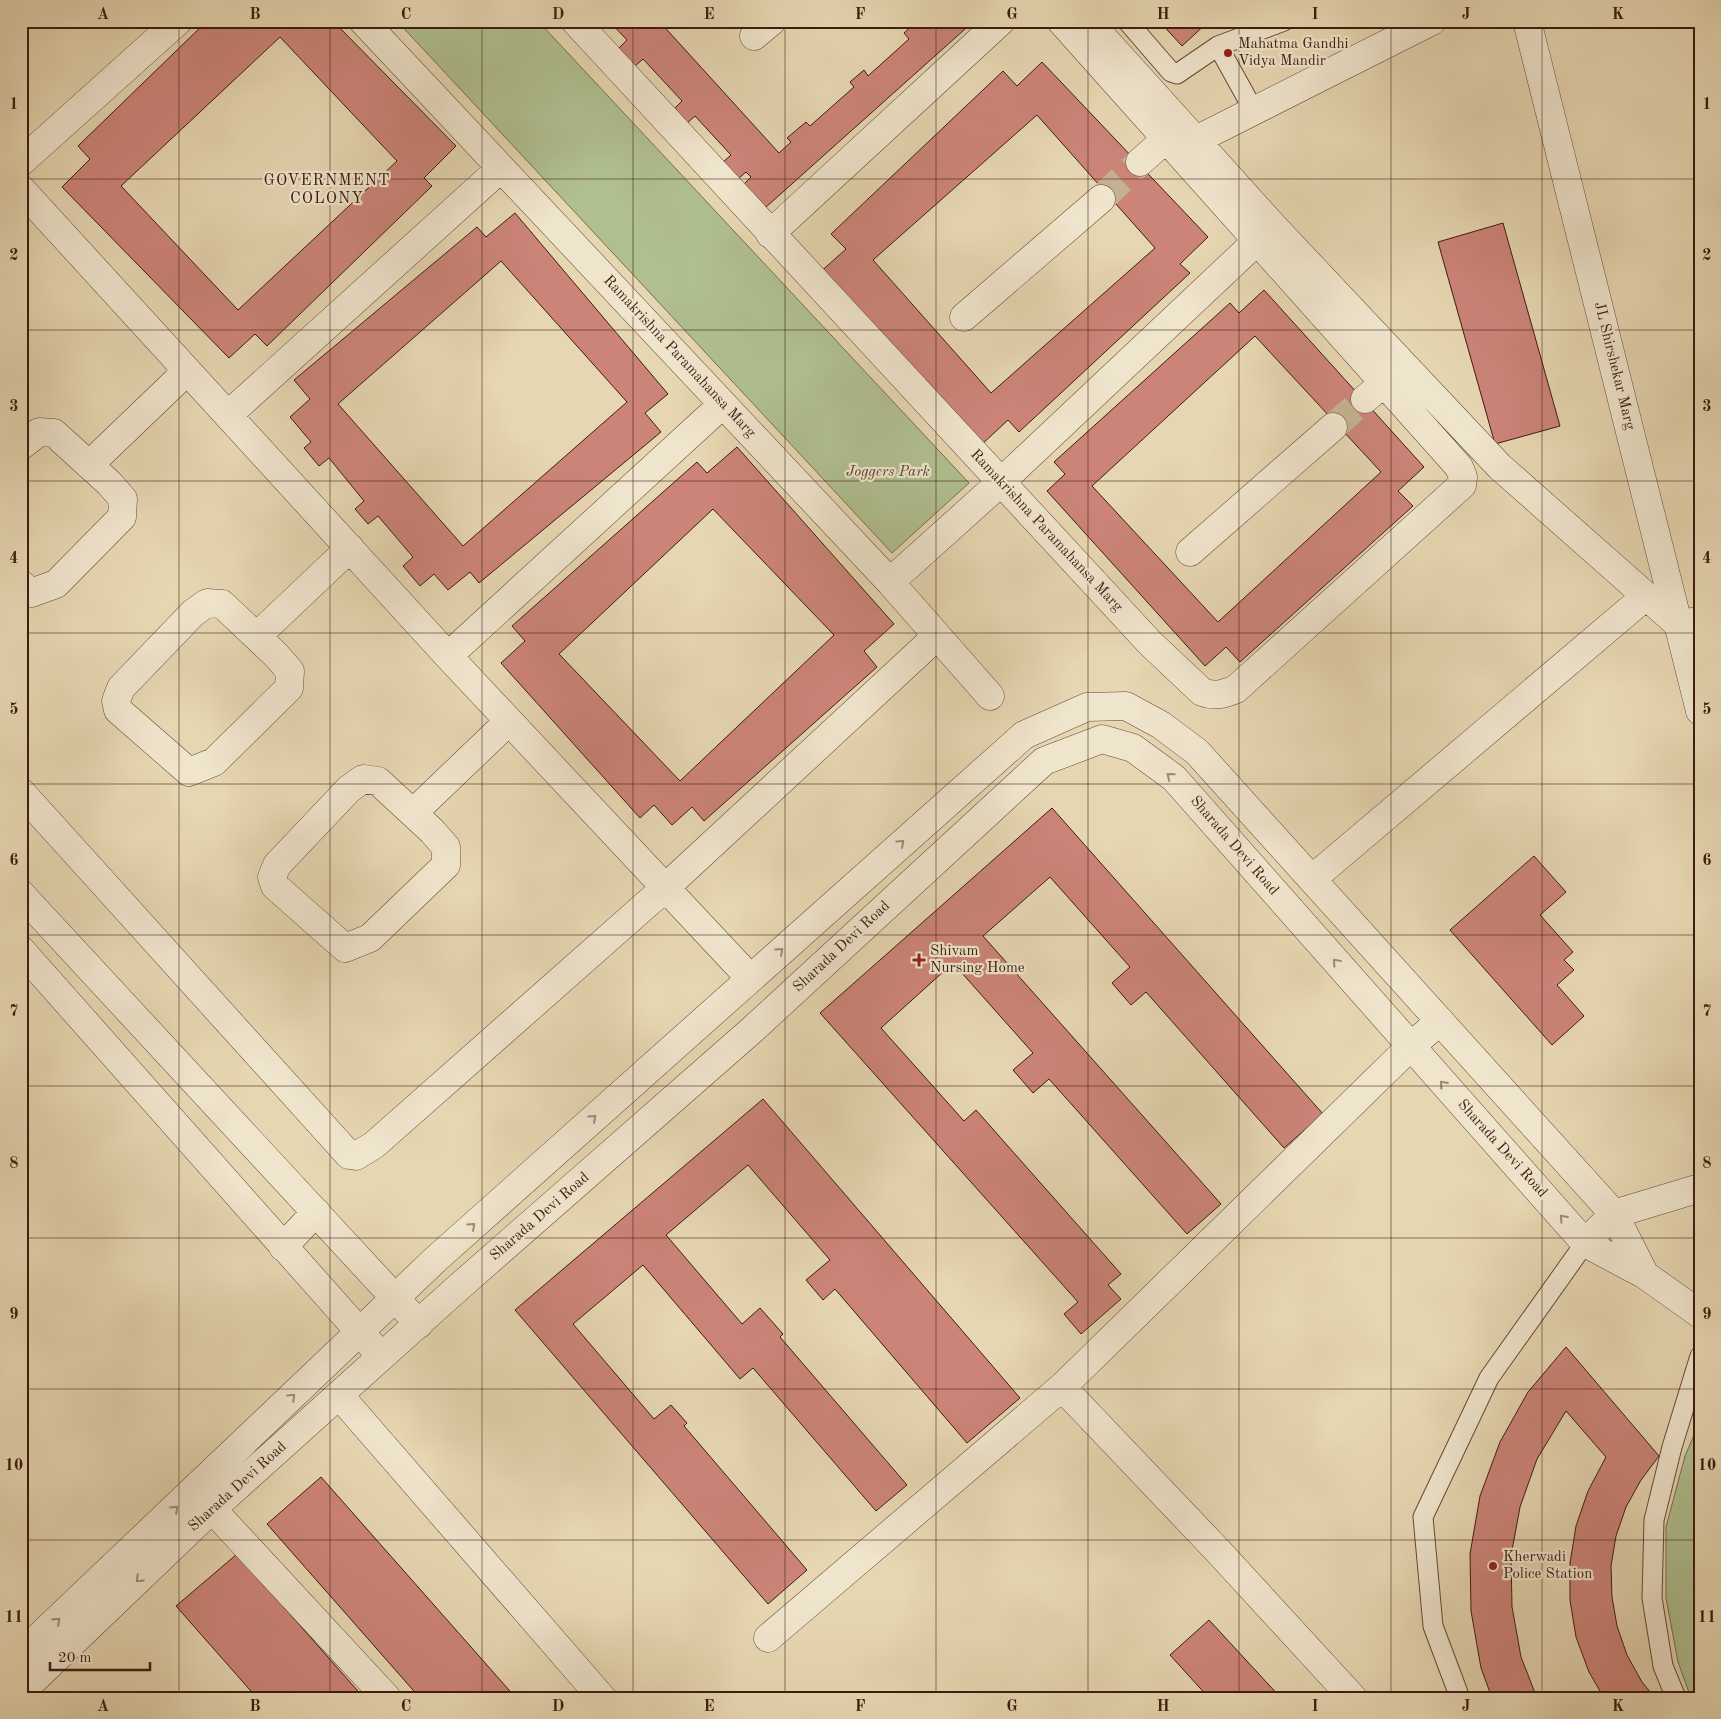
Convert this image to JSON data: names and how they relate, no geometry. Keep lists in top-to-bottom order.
{
  "streets": {
    "street": ["Ramakrishna Paramahansa Marg", "JL Shirshekar Marg", "Sharada Devi Road"]
  },
  "districts": ["GOVERNMENT COLONY"],
  "parks": ["Joggers Park"],
  "places": {
    "other": ["Mahatma Gandhi Vidya Mandir", "Kherwadi Police Station"],
    "health": ["Shivam Nursing Home"]
  },
  "scale_bar": "20 m",
  "grid": {
    "columns": [
      "A",
      "B",
      "C",
      "D",
      "E",
      "F",
      "G",
      "H",
      "I",
      "J",
      "K"
    ],
    "rows": [
      "1",
      "2",
      "3",
      "4",
      "5",
      "6",
      "7",
      "8",
      "9",
      "10",
      "11"
    ]
  }
}
